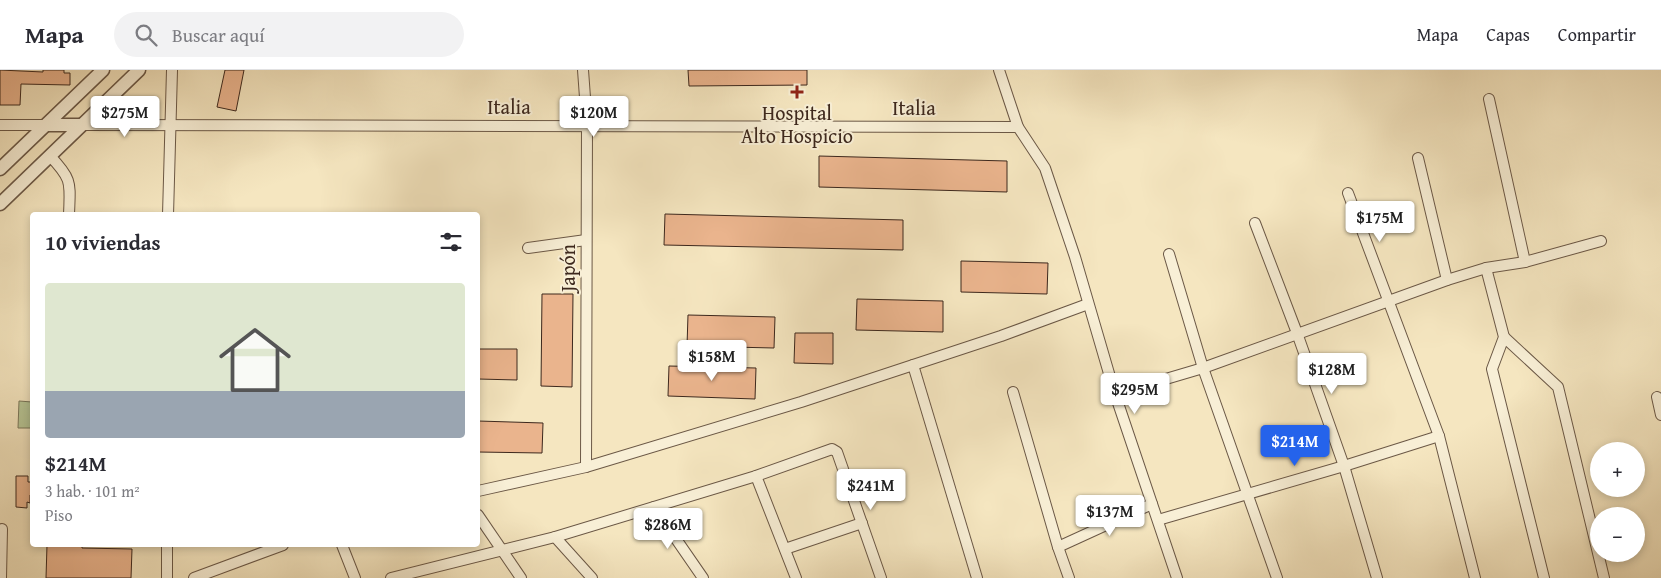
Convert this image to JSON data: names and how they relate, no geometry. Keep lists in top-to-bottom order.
{
  "streets": {
    "street": ["Italia", "Japón"]
  },
  "crossings": [
    ["Italia", "Japón"]
  ],
  "places": {
    "health": ["Hospital Alto Hospicio"]
  },
  "page": {
    "header": "Mapa",
    "search": "Buscar aquí",
    "nav": ["Mapa", "Capas", "Compartir"],
    "price": [
      "$275M",
      "$120M",
      "$175M",
      "$158M",
      "$128M",
      "$295M",
      "$214M",
      "$241M",
      "$137M",
      "$286M"
    ],
    "heading": "10 viviendas",
    "list": [
      {
        "name": "$214M",
        "note": "3 hab. · 101 m² · Piso"
      }
    ],
    "map_buttons": ["+", "−"]
  }
}
